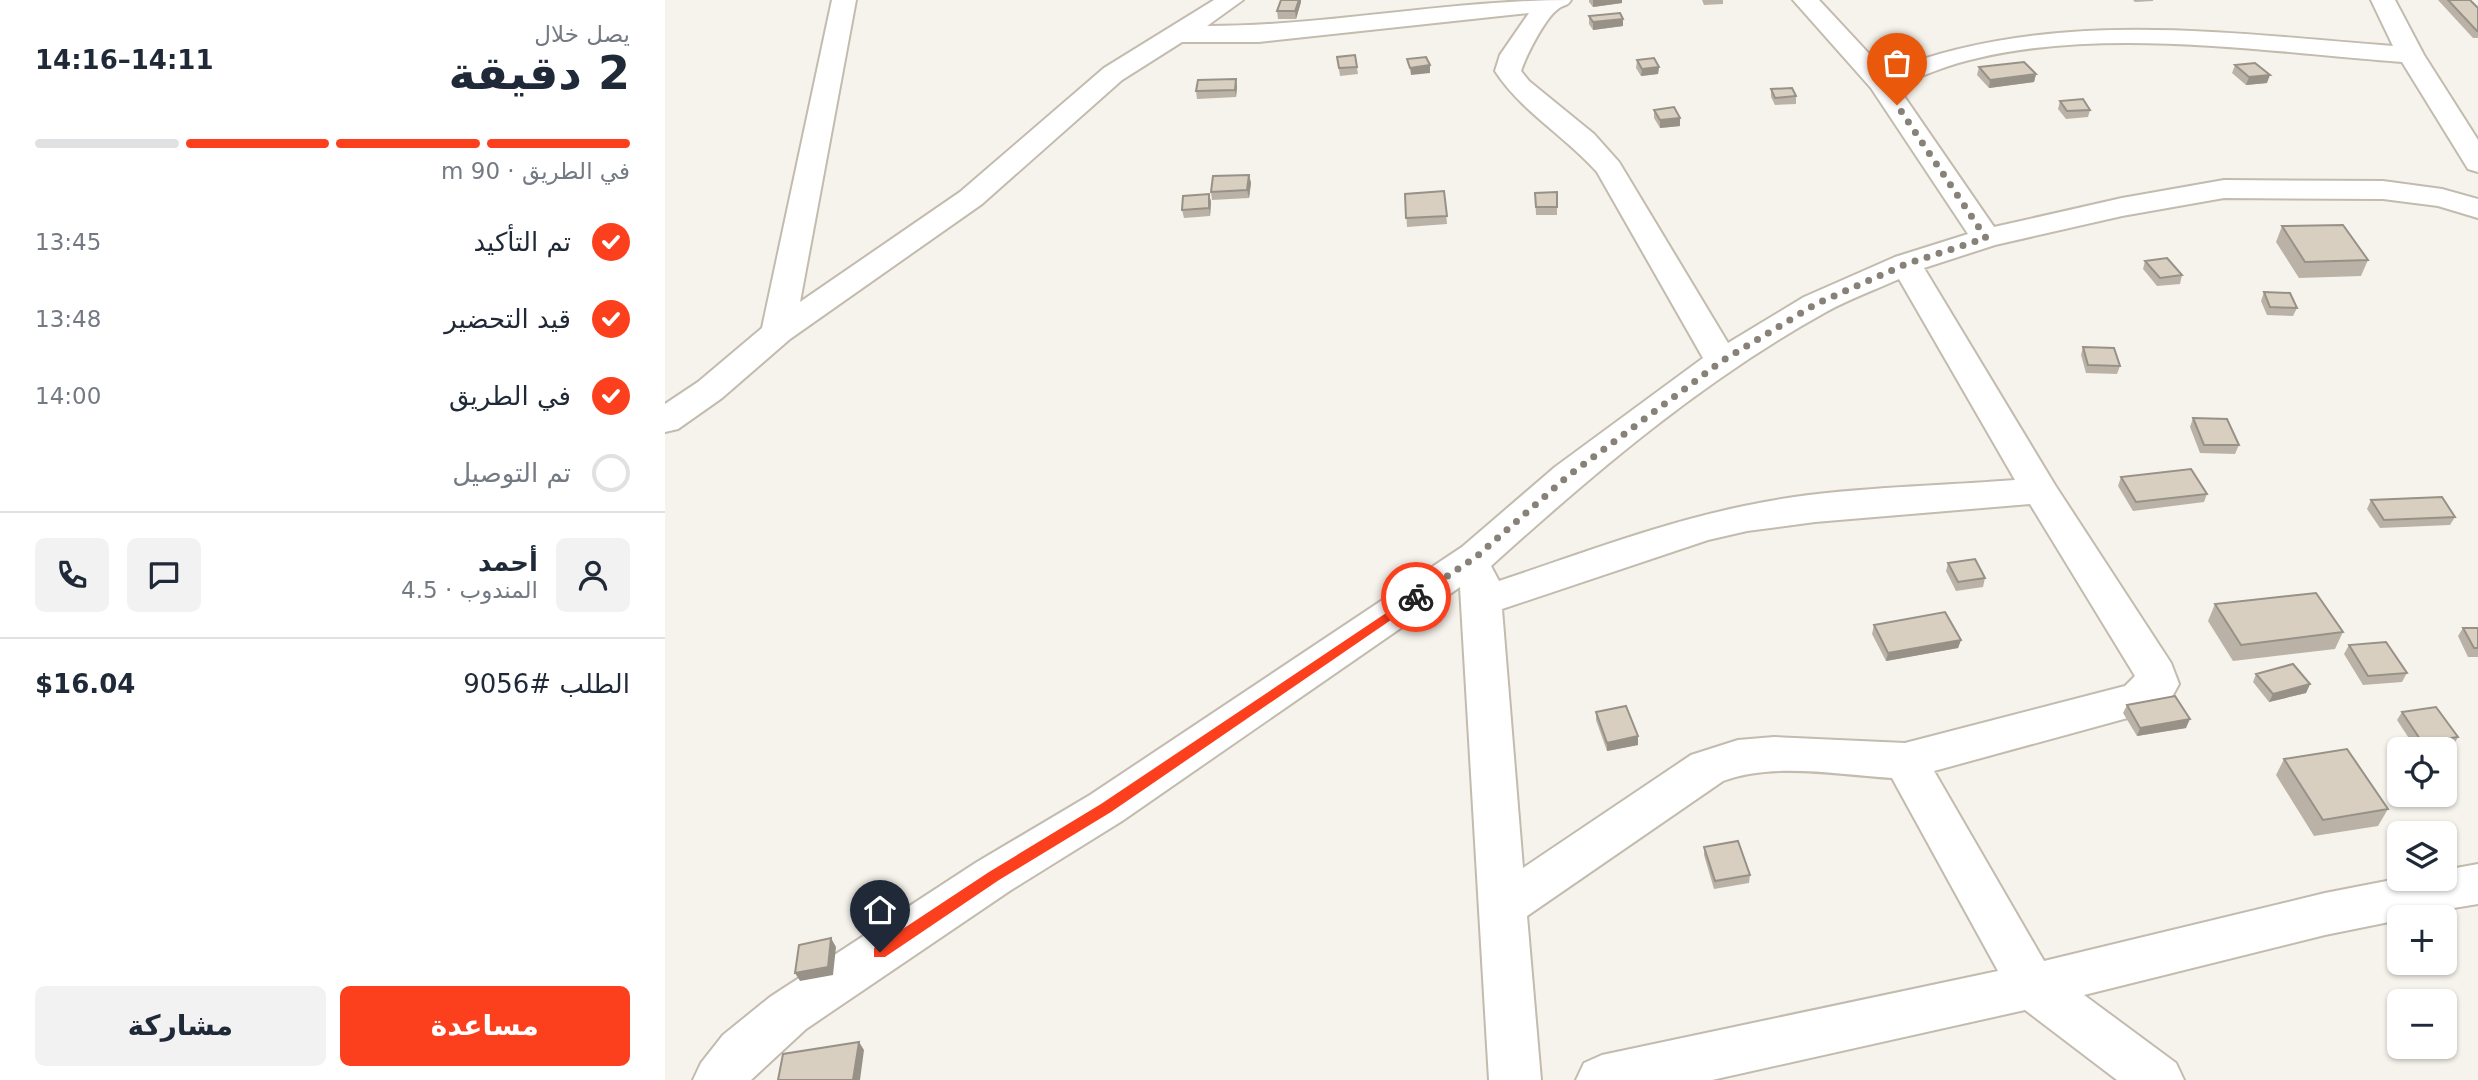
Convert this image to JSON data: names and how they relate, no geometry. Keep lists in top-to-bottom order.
{
  "page": {
    "heading": ["2 دقيقة", "يصل خلال", "14:11–14:16"],
    "panel": [
      "أحمد",
      "المندوب · 4.5",
      "الطلب #9056",
      "$16.04"
    ],
    "bar": "في الطريق · 90 m",
    "list": [
      ["تم التأكيد", "13:45"],
      ["قيد التحضير", "13:48"],
      ["في الطريق", "14:00"],
      "تم التوصيل"
    ],
    "map_buttons": ["+", "−"],
    "buttons": ["مساعدة", "مشاركة"]
  }
}
